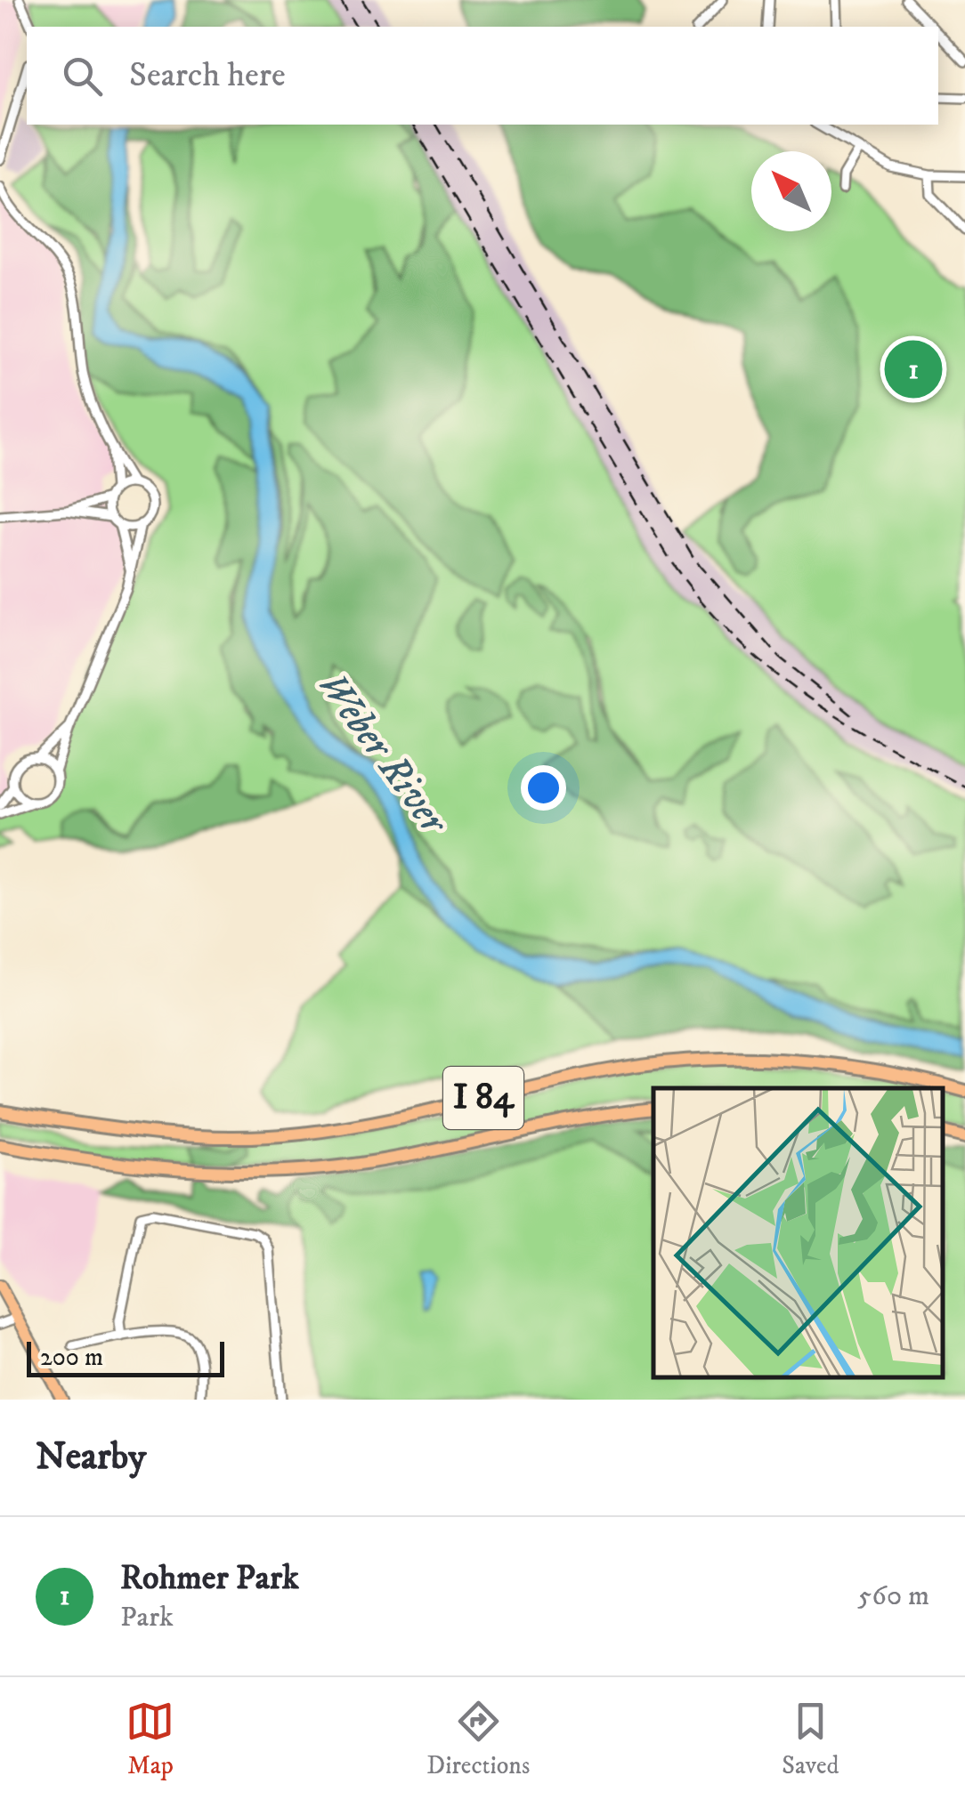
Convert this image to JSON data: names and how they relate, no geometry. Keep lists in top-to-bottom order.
{
  "streets": {
    "highway": ["I 84"]
  },
  "water": ["Weber River"],
  "scale_bar": "200 m",
  "north": "top left",
  "page": {
    "search": "Search here",
    "pins": "1",
    "scale": "200 m",
    "heading": "Nearby",
    "list": [
      {
        "mark": "1",
        "name": "Rohmer Park",
        "note": "Park",
        "value": "560 m"
      }
    ],
    "nav": ["Map", "Directions", "Saved"]
  }
}
